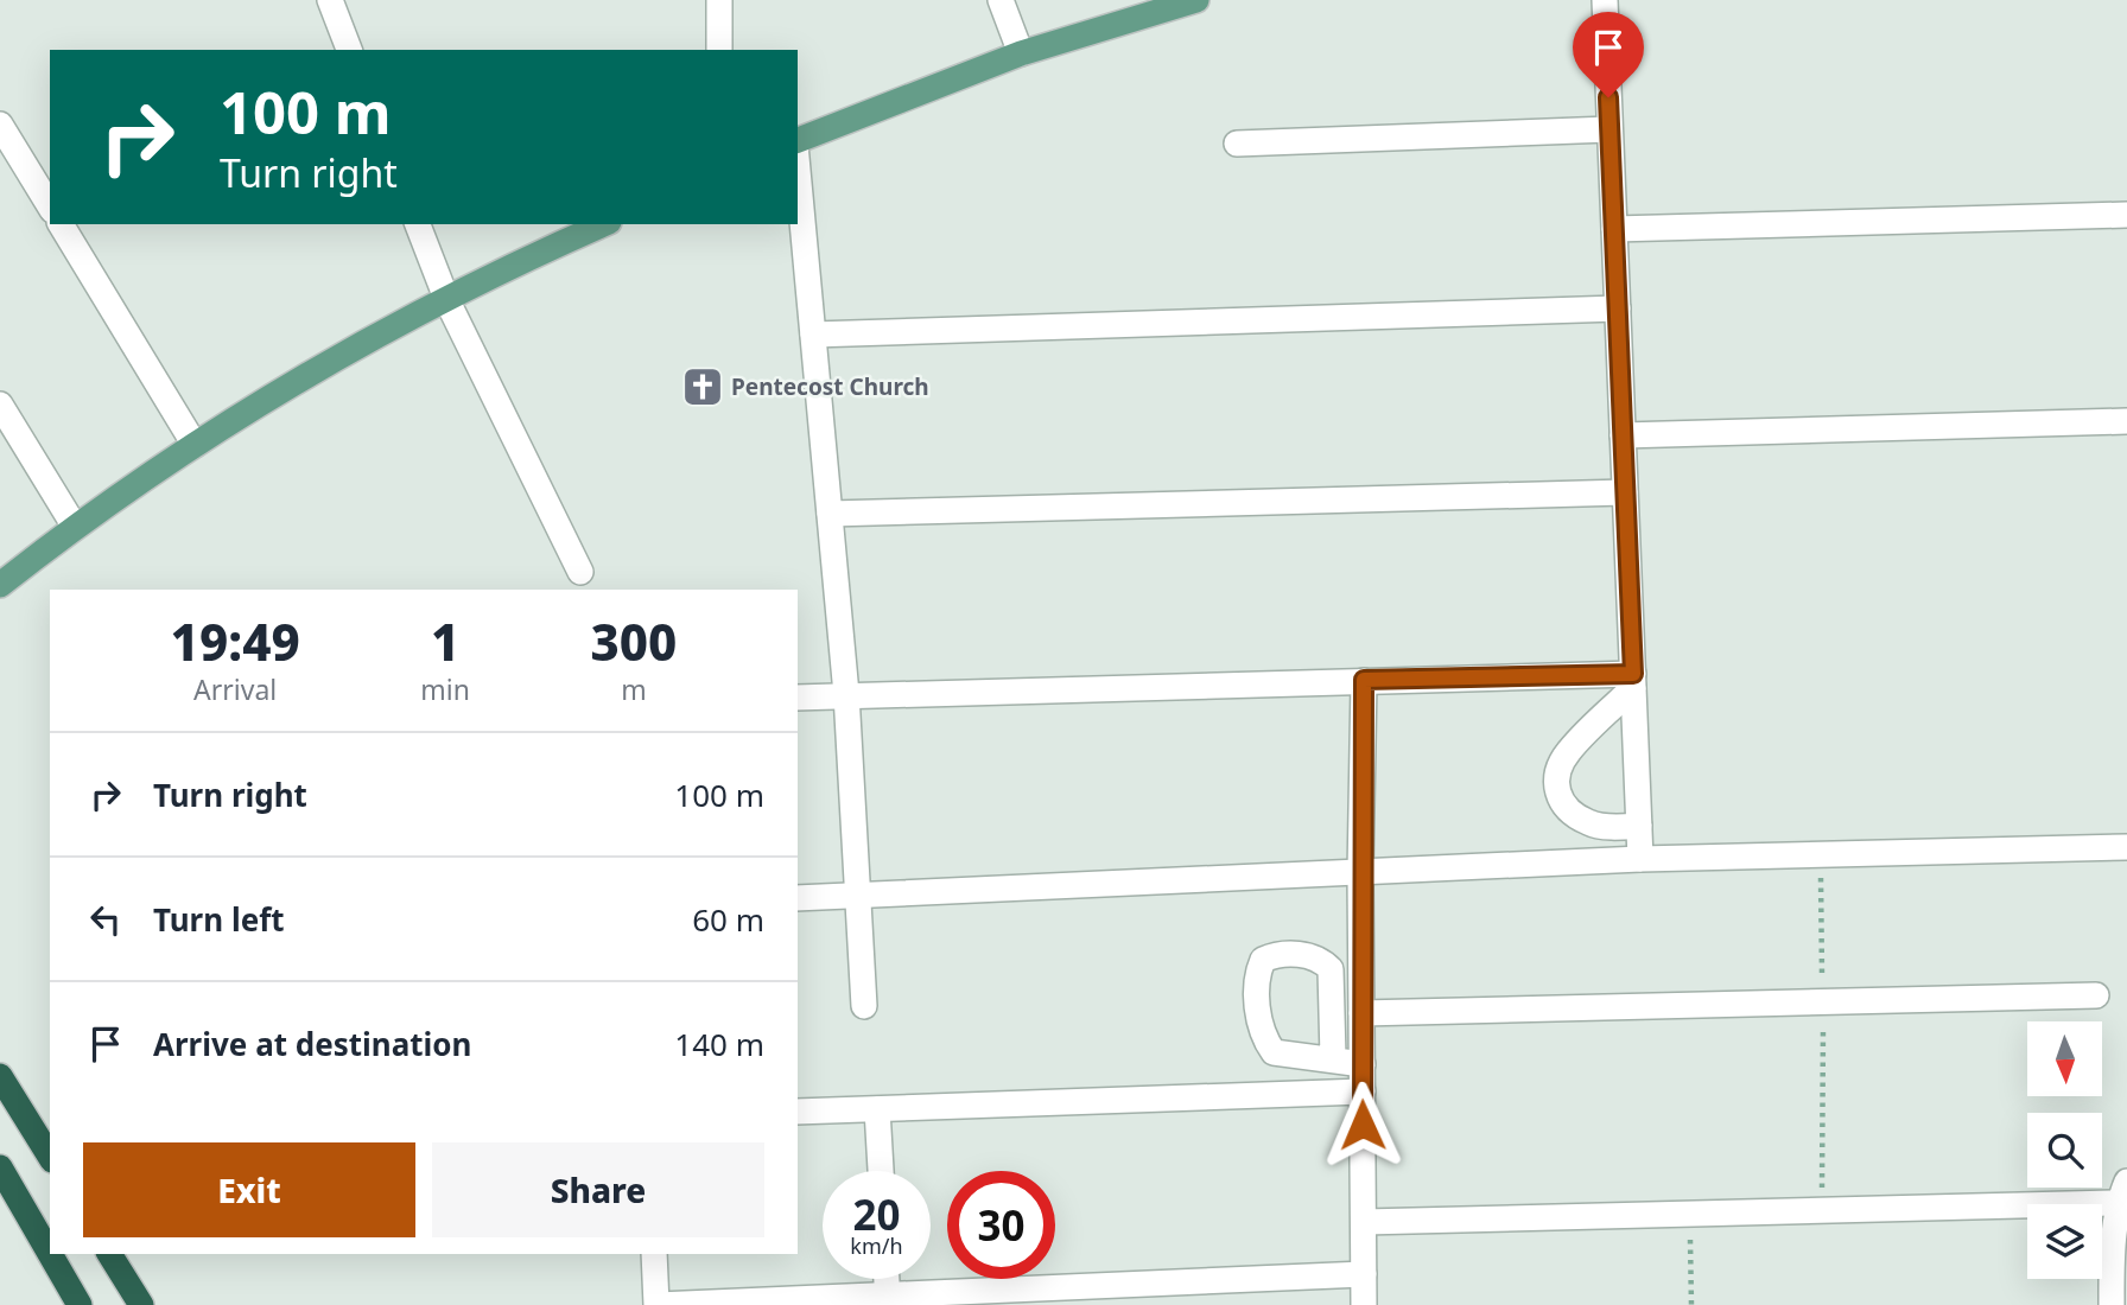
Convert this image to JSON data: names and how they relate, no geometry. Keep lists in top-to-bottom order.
{
  "places": {
    "church": ["Pentecost Church"]
  },
  "north": "bottom",
  "page": {
    "turn": ["100 m", "Turn right"],
    "eta": [
      "19:49",
      "Arrival",
      "1",
      "min",
      "300",
      "m"
    ],
    "list": [
      {
        "name": "Turn right",
        "value": "100 m"
      },
      {
        "name": "Turn left",
        "value": "60 m"
      },
      {
        "name": "Arrive at destination",
        "value": "140 m"
      }
    ],
    "buttons": ["Exit", "Share"],
    "speed": "20 km/h",
    "limit": "30"
  }
}
